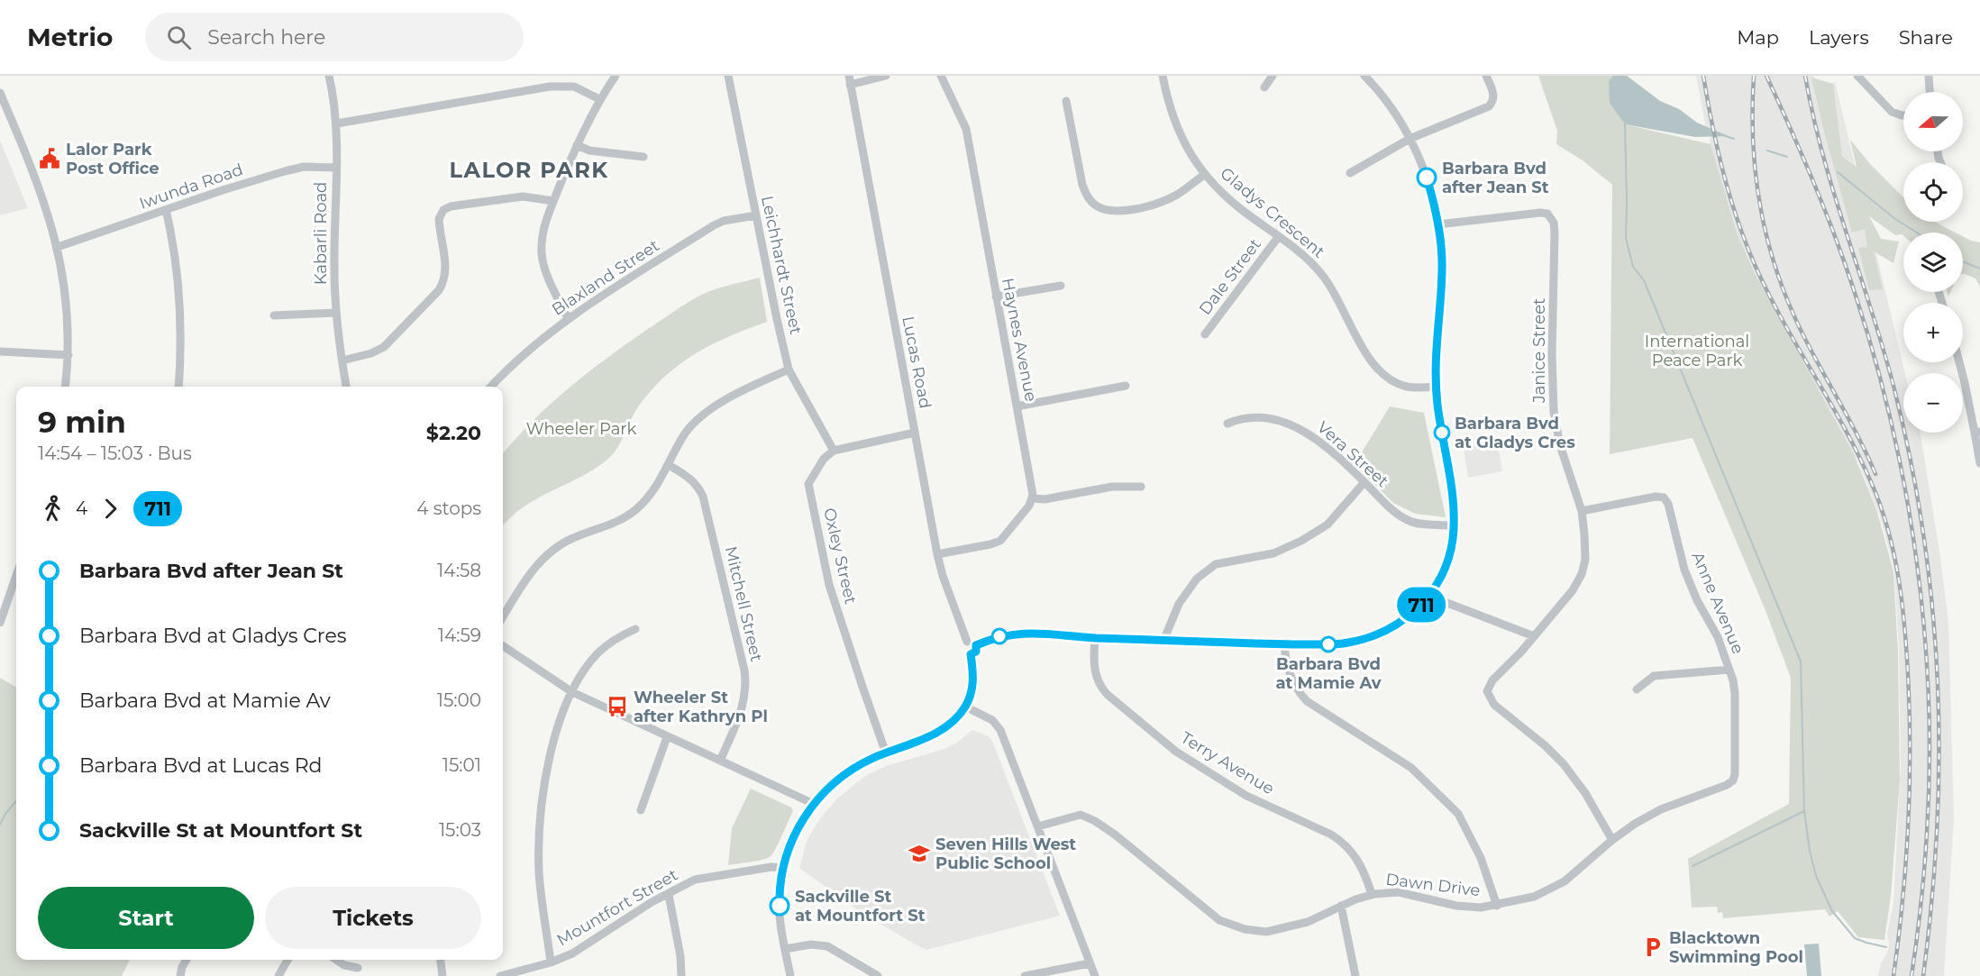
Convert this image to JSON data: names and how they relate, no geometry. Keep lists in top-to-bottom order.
{
  "streets": {
    "street": [
      "Iwunda Road",
      "Gladys Crescent",
      "Kabarli Road",
      "Leichhardt Street",
      "Dale Street",
      "Blaxland Street",
      "Haynes Avenue",
      "Janice Street",
      "Lucas Road",
      "Vera Street",
      "Oxley Street",
      "Anne Avenue",
      "Mitchell Street",
      "Terry Avenue",
      "Dawn Drive",
      "Mountfort Street"
    ]
  },
  "crossings": [
    ["Iwunda Road", "Kabarli Road"],
    ["Gladys Crescent", "Dale Street"],
    ["Leichhardt Street", "Blaxland Street"],
    ["Leichhardt Street", "Oxley Street"],
    ["Janice Street", "Anne Avenue"],
    ["Janice Street", "Dawn Drive"],
    ["Anne Avenue", "Dawn Drive"],
    ["Terry Avenue", "Dawn Drive"]
  ],
  "districts": ["LALOR PARK"],
  "parks": ["International Peace Park", "Wheeler Park"],
  "places": {
    "public building": ["Lalor Park Post Office"],
    "other": [
      "Barbara Bvd after Jean St",
      "Barbara Bvd at Gladys Cres",
      "Barbara Bvd at Mamie Av",
      "Sackville St at Mountfort St"
    ],
    "bus stop": ["Wheeler St after Kathryn Pl"],
    "school or university": ["Seven Hills West Public School"],
    "parking": ["Blacktown Swimming Pool"]
  },
  "lines": ["bus line 711"],
  "north": "left",
  "page": {
    "header": "Metrio",
    "search": "Search here",
    "nav": ["Map", "Layers", "Share"],
    "on_map": "711",
    "map_buttons": ["+", "−"],
    "heading": ["9 min", "14:54 – 15:03 · Bus", "$2.20"],
    "legs": ["4", "711", "4 stops"],
    "list": [
      {
        "name": "Barbara Bvd after Jean St",
        "value": "14:58"
      },
      {
        "name": "Barbara Bvd at Gladys Cres",
        "value": "14:59"
      },
      {
        "name": "Barbara Bvd at Mamie Av",
        "value": "15:00"
      },
      {
        "name": "Barbara Bvd at Lucas Rd",
        "value": "15:01"
      },
      {
        "name": "Sackville St at Mountfort St",
        "value": "15:03"
      }
    ],
    "buttons": ["Start", "Tickets"]
  }
}
